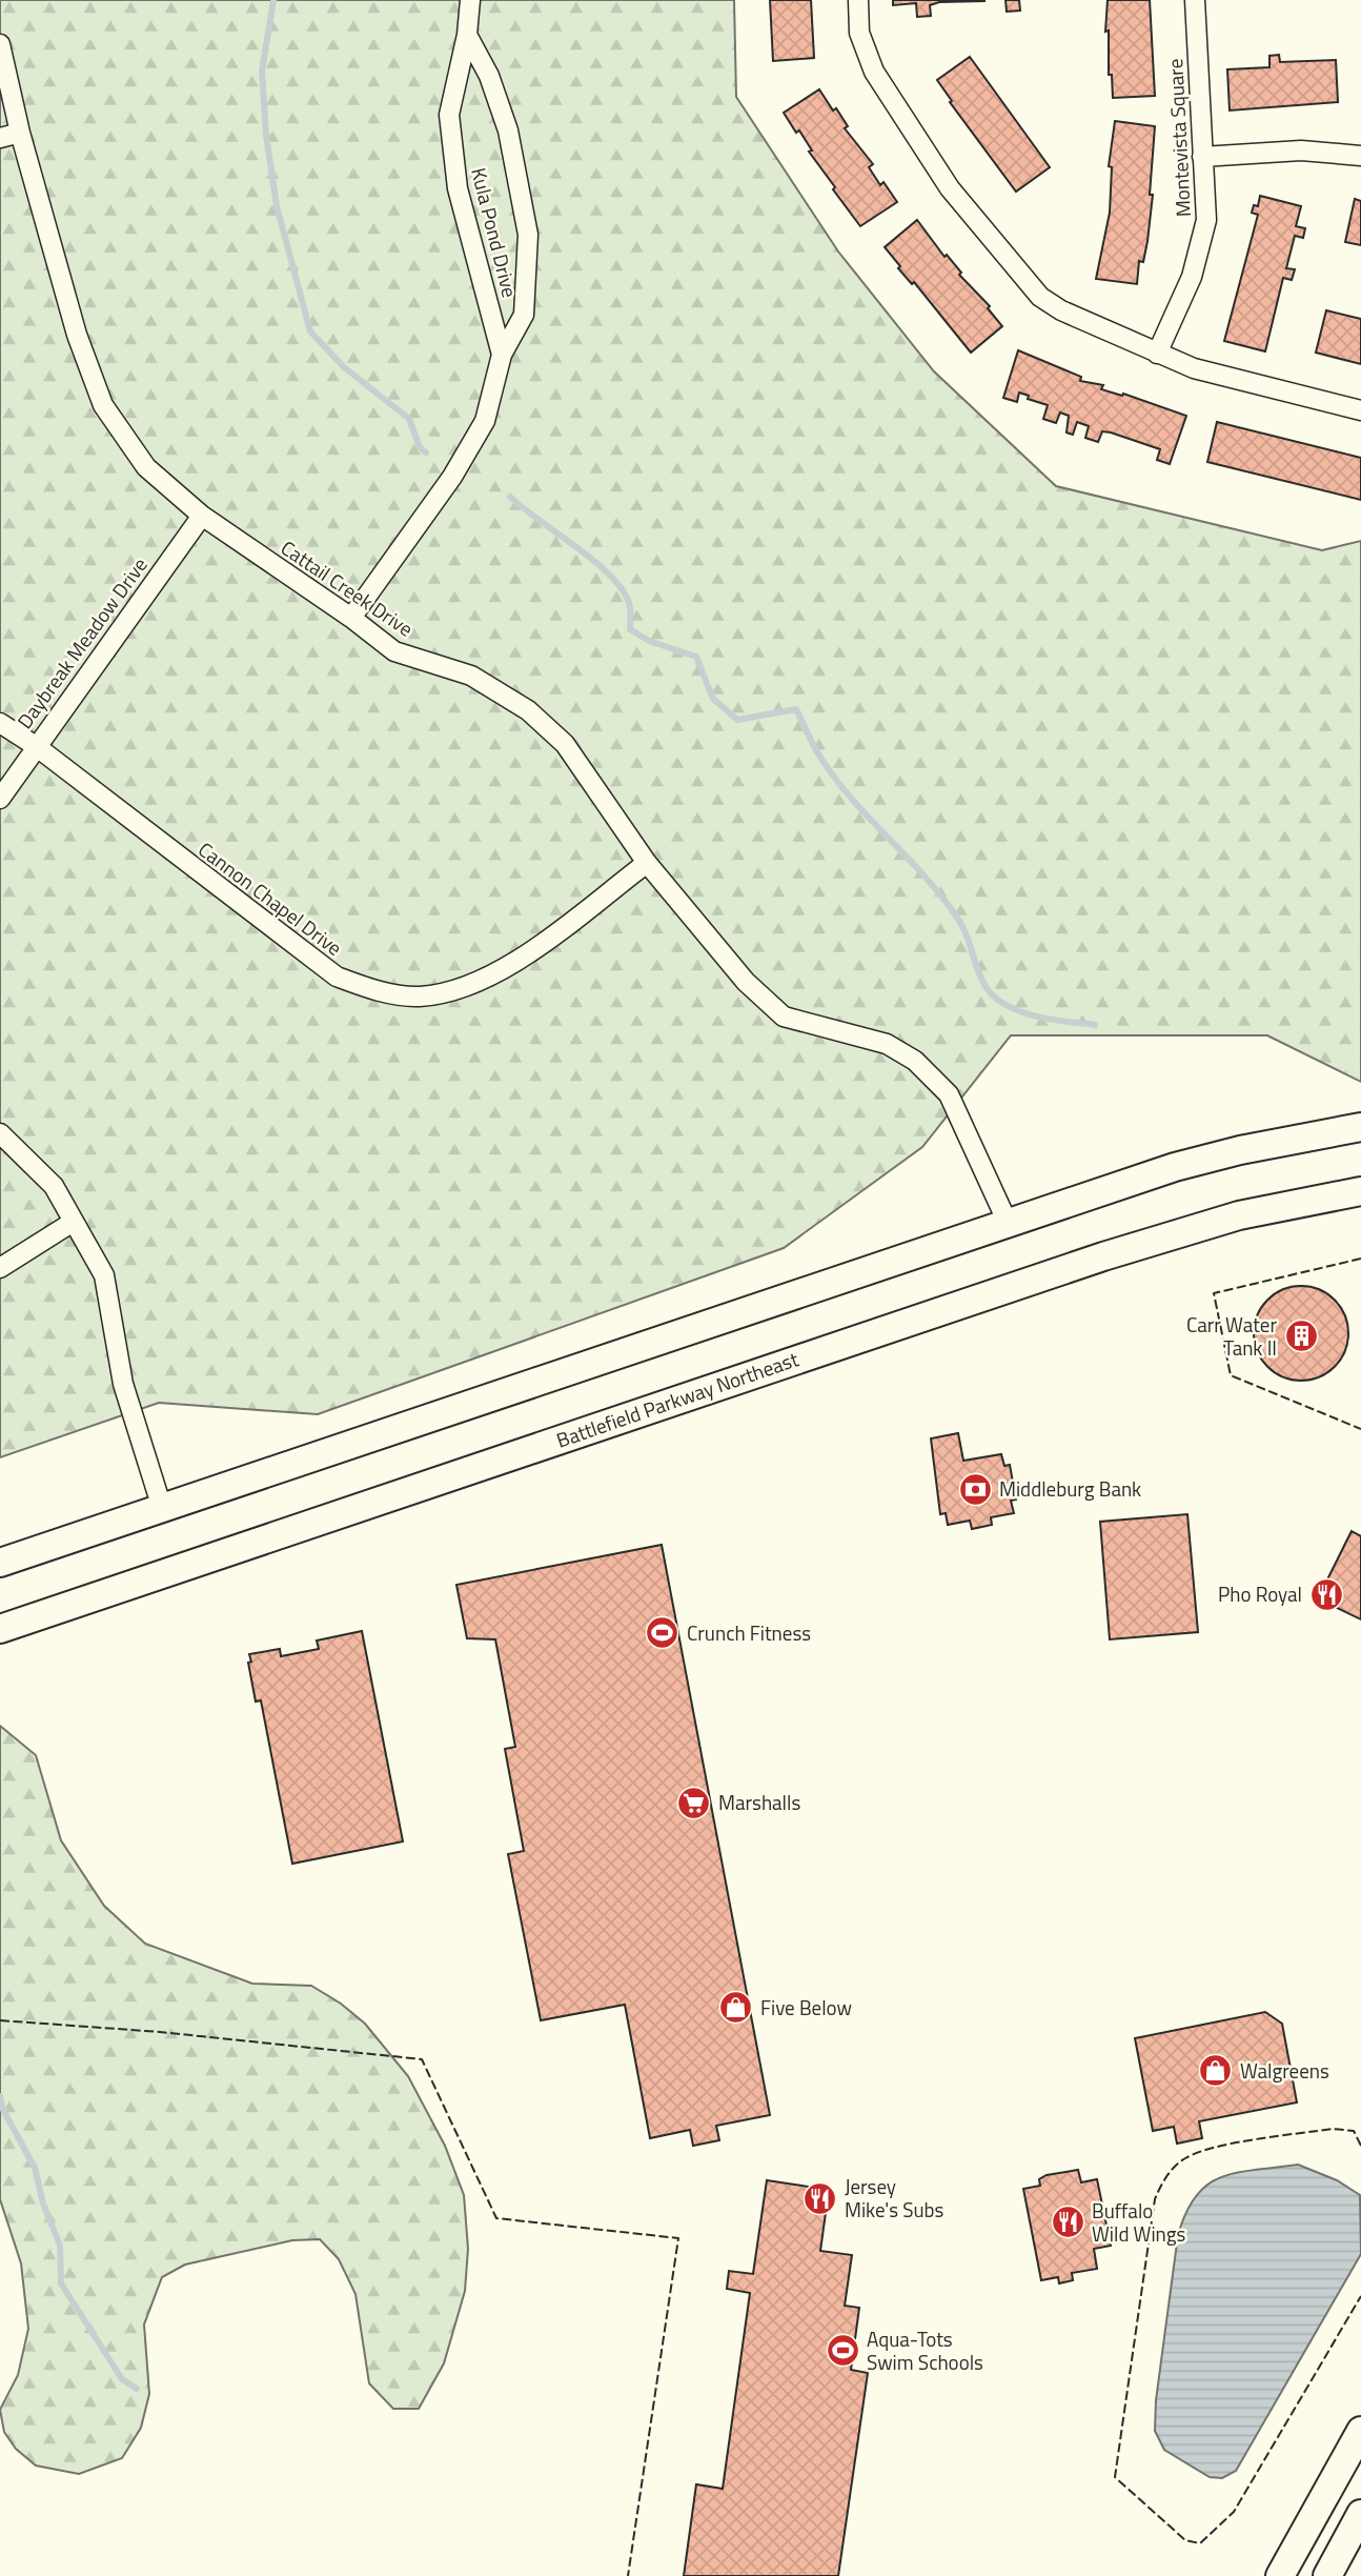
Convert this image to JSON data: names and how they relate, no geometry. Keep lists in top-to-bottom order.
{
  "streets": {
    "main road": ["Battlefield Parkway Northeast"],
    "street": [
      "Montevista Square",
      "Kula Pond Drive",
      "Cattail Creek Drive",
      "Daybreak Meadow Drive",
      "Cannon Chapel Drive"
    ]
  },
  "crossings": [
    ["Kula Pond Drive", "Cattail Creek Drive"],
    ["Cattail Creek Drive", "Daybreak Meadow Drive"],
    ["Cattail Creek Drive", "Cannon Chapel Drive"],
    ["Daybreak Meadow Drive", "Cannon Chapel Drive"]
  ],
  "places": {
    "building": ["Carr Water Tank II"],
    "bank": ["Middleburg Bank"],
    "restaurant": ["Pho Royal", "Jersey Mike's Subs", "Buffalo Wild Wings"],
    "sports": ["Crunch Fitness", "Aqua-Tots Swim Schools"],
    "supermarket": ["Marshalls"],
    "shop": ["Five Below", "Walgreens"]
  }
}
